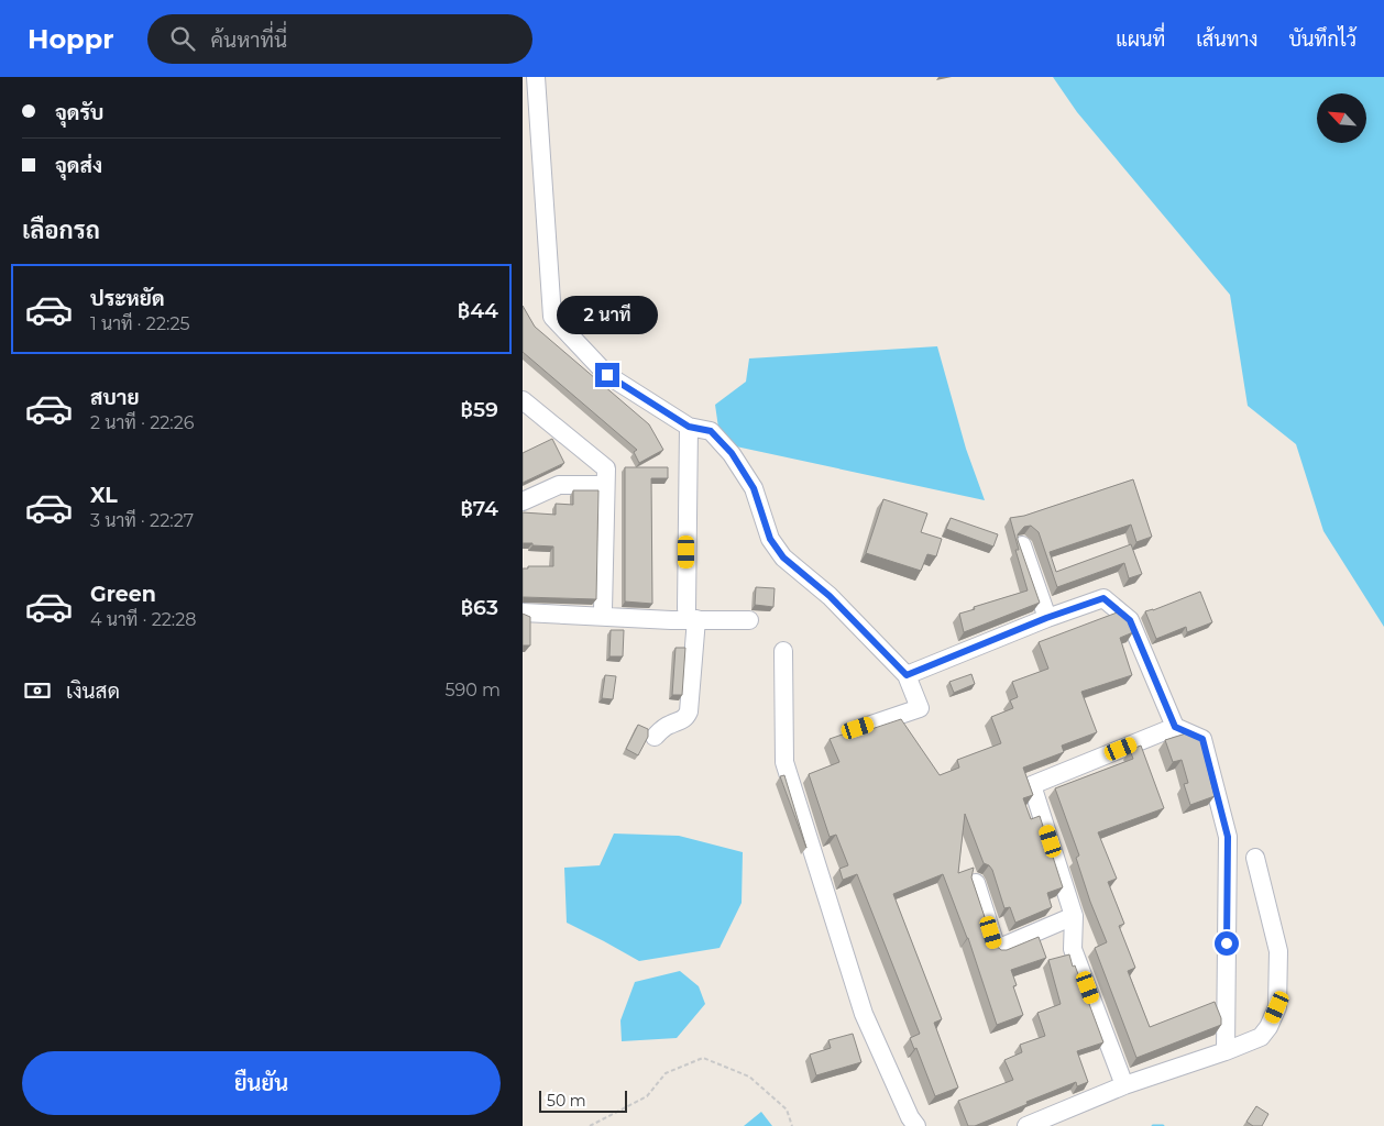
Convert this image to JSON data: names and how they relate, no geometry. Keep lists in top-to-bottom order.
{
  "scale_bar": "50 m",
  "north": "top left",
  "page": {
    "header": "Hoppr",
    "search": "ค้นหาที่นี่",
    "nav": ["แผนที่", "เส้นทาง", "บันทึกไว้"],
    "banner": ["จุดรับ", "จุดส่ง"],
    "heading": "เลือกรถ",
    "list": [
      {
        "name": "ประหยัด",
        "note": "1 นาที · 22:25",
        "value": "฿44"
      },
      {
        "name": "สบาย",
        "note": "2 นาที · 22:26",
        "value": "฿59"
      },
      {
        "name": "XL",
        "note": "3 นาที · 22:27",
        "value": "฿74"
      },
      {
        "name": "Green",
        "note": "4 นาที · 22:28",
        "value": "฿63"
      }
    ],
    "bubble": "2 นาที",
    "pay": ["เงินสด", "590 m"],
    "buttons": "ยืนยัน",
    "scale": "50 m"
  }
}
